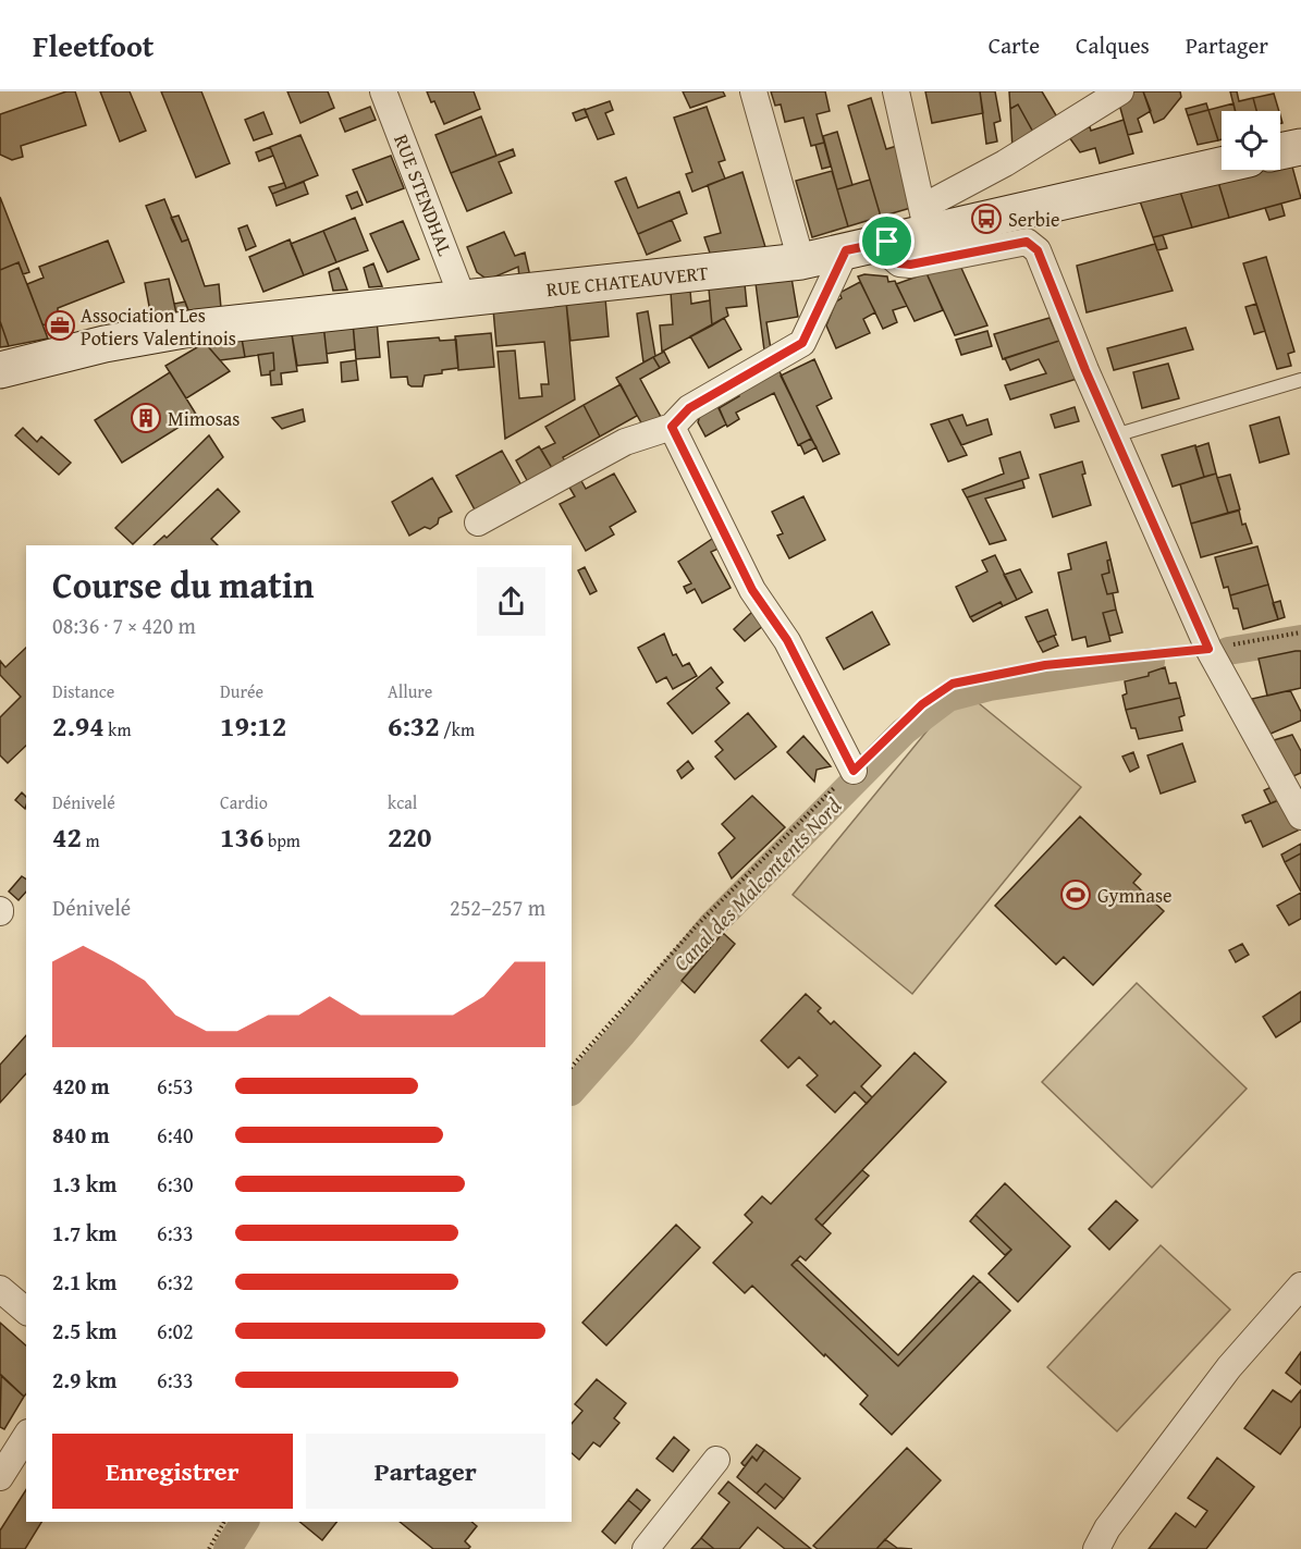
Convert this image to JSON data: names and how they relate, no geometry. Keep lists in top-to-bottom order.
{
  "streets": {
    "street": ["RUE STENDHAL", "RUE CHATEAUVERT"]
  },
  "crossings": [
    ["RUE STENDHAL", "RUE CHATEAUVERT"]
  ],
  "water": ["Canal des Malcontents Nord"],
  "places": {
    "bus stop": ["Serbie"],
    "office": ["Association Les Potiers Valentinois"],
    "building": ["Mimosas"],
    "sports": ["Gymnase"]
  },
  "page": {
    "header": "Fleetfoot",
    "nav": ["Carte", "Calques", "Partager"],
    "heading": ["Course du matin", "08:36 · 7 × 420 m"],
    "stats": [
      ["Distance", "2.94 km"],
      ["Durée", "19:12"],
      ["Allure", "6:32 /km"],
      ["Dénivelé", "42 m"],
      ["Cardio", "136 bpm"],
      ["kcal", "220"]
    ],
    "chart": ["Dénivelé", "252–257 m"],
    "list": [
      {
        "name": "420 m",
        "note": "6:53"
      },
      {
        "name": "840 m",
        "note": "6:40"
      },
      {
        "name": "1.3 km",
        "note": "6:30"
      },
      {
        "name": "1.7 km",
        "note": "6:33"
      },
      {
        "name": "2.1 km",
        "note": "6:32"
      },
      {
        "name": "2.5 km",
        "note": "6:02"
      },
      {
        "name": "2.9 km",
        "note": "6:33"
      }
    ],
    "buttons": ["Enregistrer", "Partager"]
  }
}
